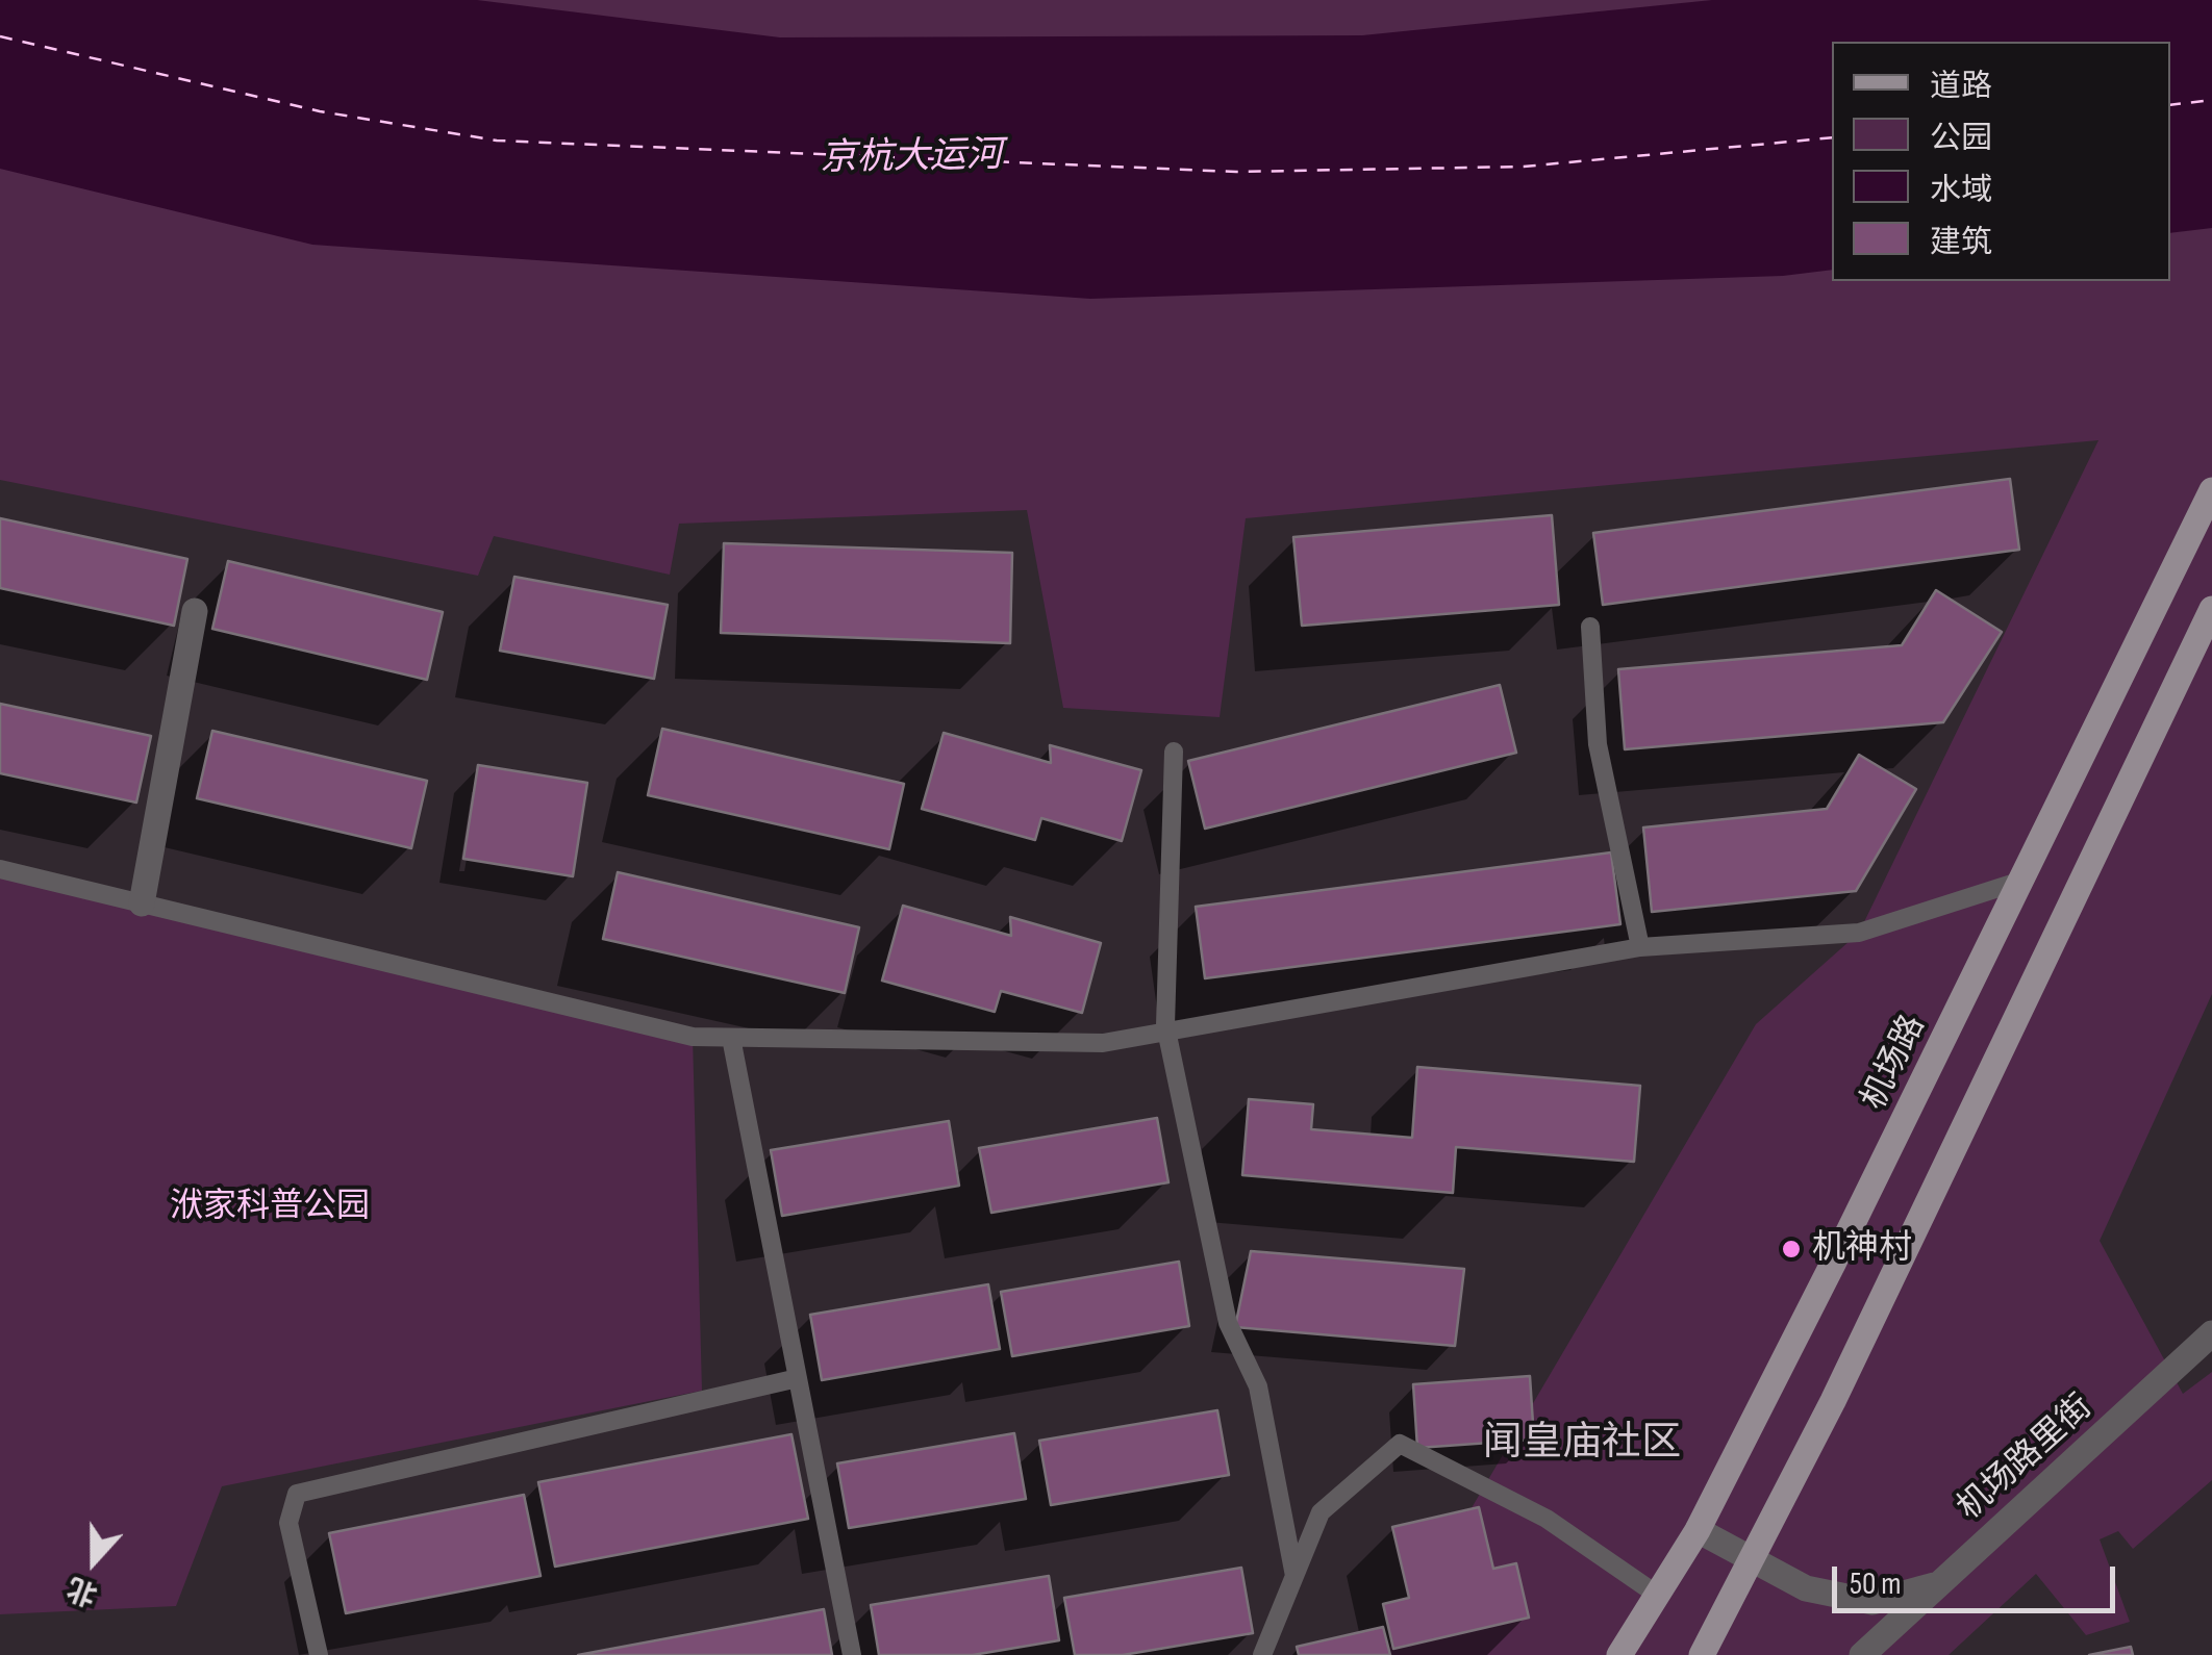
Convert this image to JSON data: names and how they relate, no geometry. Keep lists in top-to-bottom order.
{
  "streets": {
    "main road": ["机场路"],
    "street": ["机场路里街"]
  },
  "crossings": [
    ["机场路", "机场路里街"]
  ],
  "districts": ["闻皇庙社区"],
  "water": ["京杭大运河"],
  "parks": ["洑家科普公园"],
  "places": ["机神村"],
  "legend": [
    "道路",
    "公园",
    "水域",
    "建筑"
  ],
  "scale_bar": "50 m",
  "north": "bottom"
}
